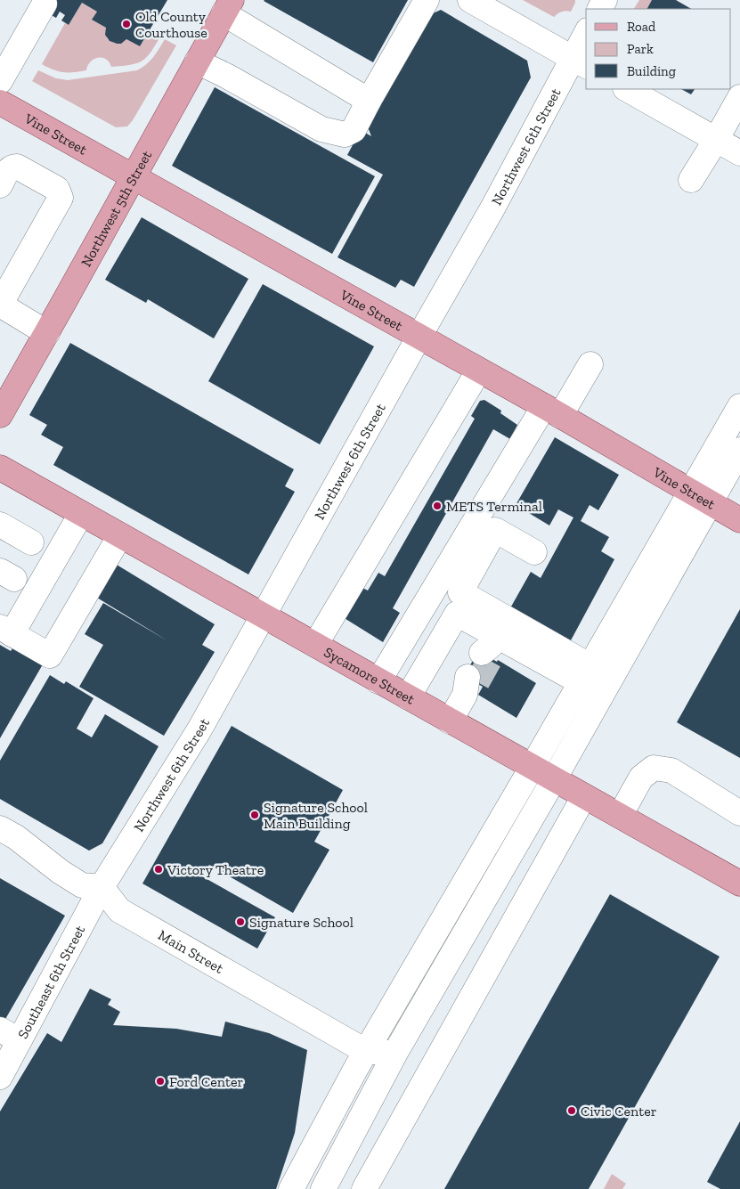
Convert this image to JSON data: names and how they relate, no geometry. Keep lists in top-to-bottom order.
{
  "streets": {
    "main road": ["Vine Street", "Northwest 5th Street", "Sycamore Street"],
    "street": ["Northwest 6th Street", "Main Street", "Southeast 6th Street"]
  },
  "crossings": [
    ["Vine Street", "Northwest 6th Street"],
    ["Vine Street", "Northwest 5th Street"],
    ["Northwest 6th Street", "Sycamore Street"],
    ["Northwest 6th Street", "Main Street"],
    ["Northwest 6th Street", "Southeast 6th Street"],
    ["Main Street", "Southeast 6th Street"]
  ],
  "places": [
    "Old County Courthouse",
    "METS Terminal",
    "Signature School Main Building",
    "Victory Theatre",
    "Signature School",
    "Ford Center",
    "Civic Center"
  ],
  "legend": ["Road", "Park", "Building"]
}
